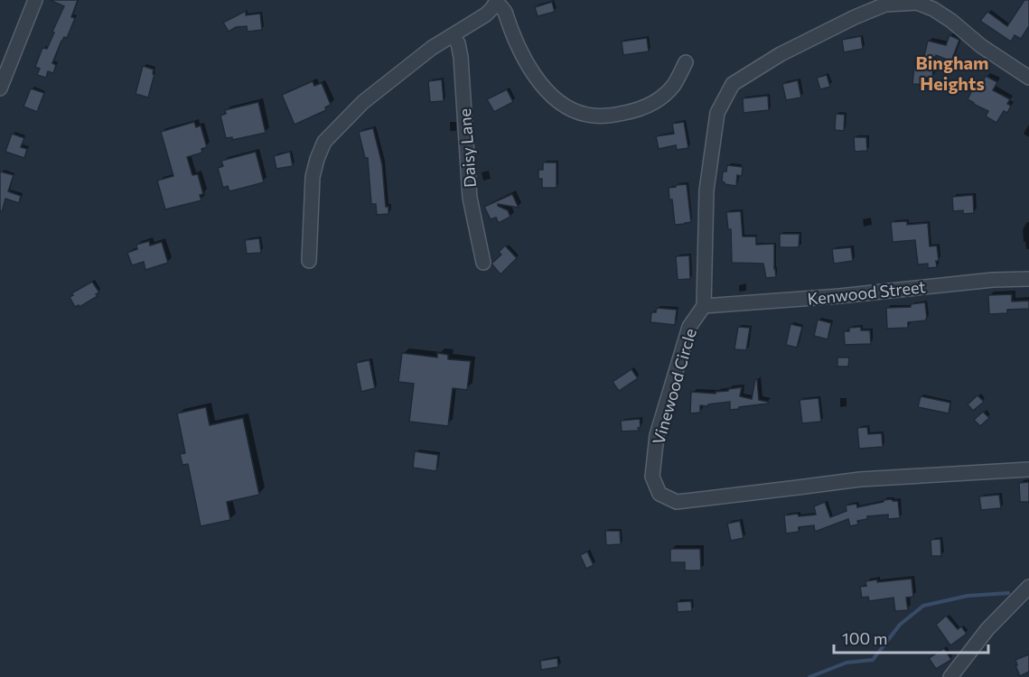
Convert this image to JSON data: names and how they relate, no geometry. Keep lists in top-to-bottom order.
{
  "streets": {
    "street": ["Daisy Lane", "Kenwood Street", "Vinewood Circle"]
  },
  "crossings": [
    ["Kenwood Street", "Vinewood Circle"]
  ],
  "districts": ["Bingham Heights"],
  "scale_bar": "100 m"
}
